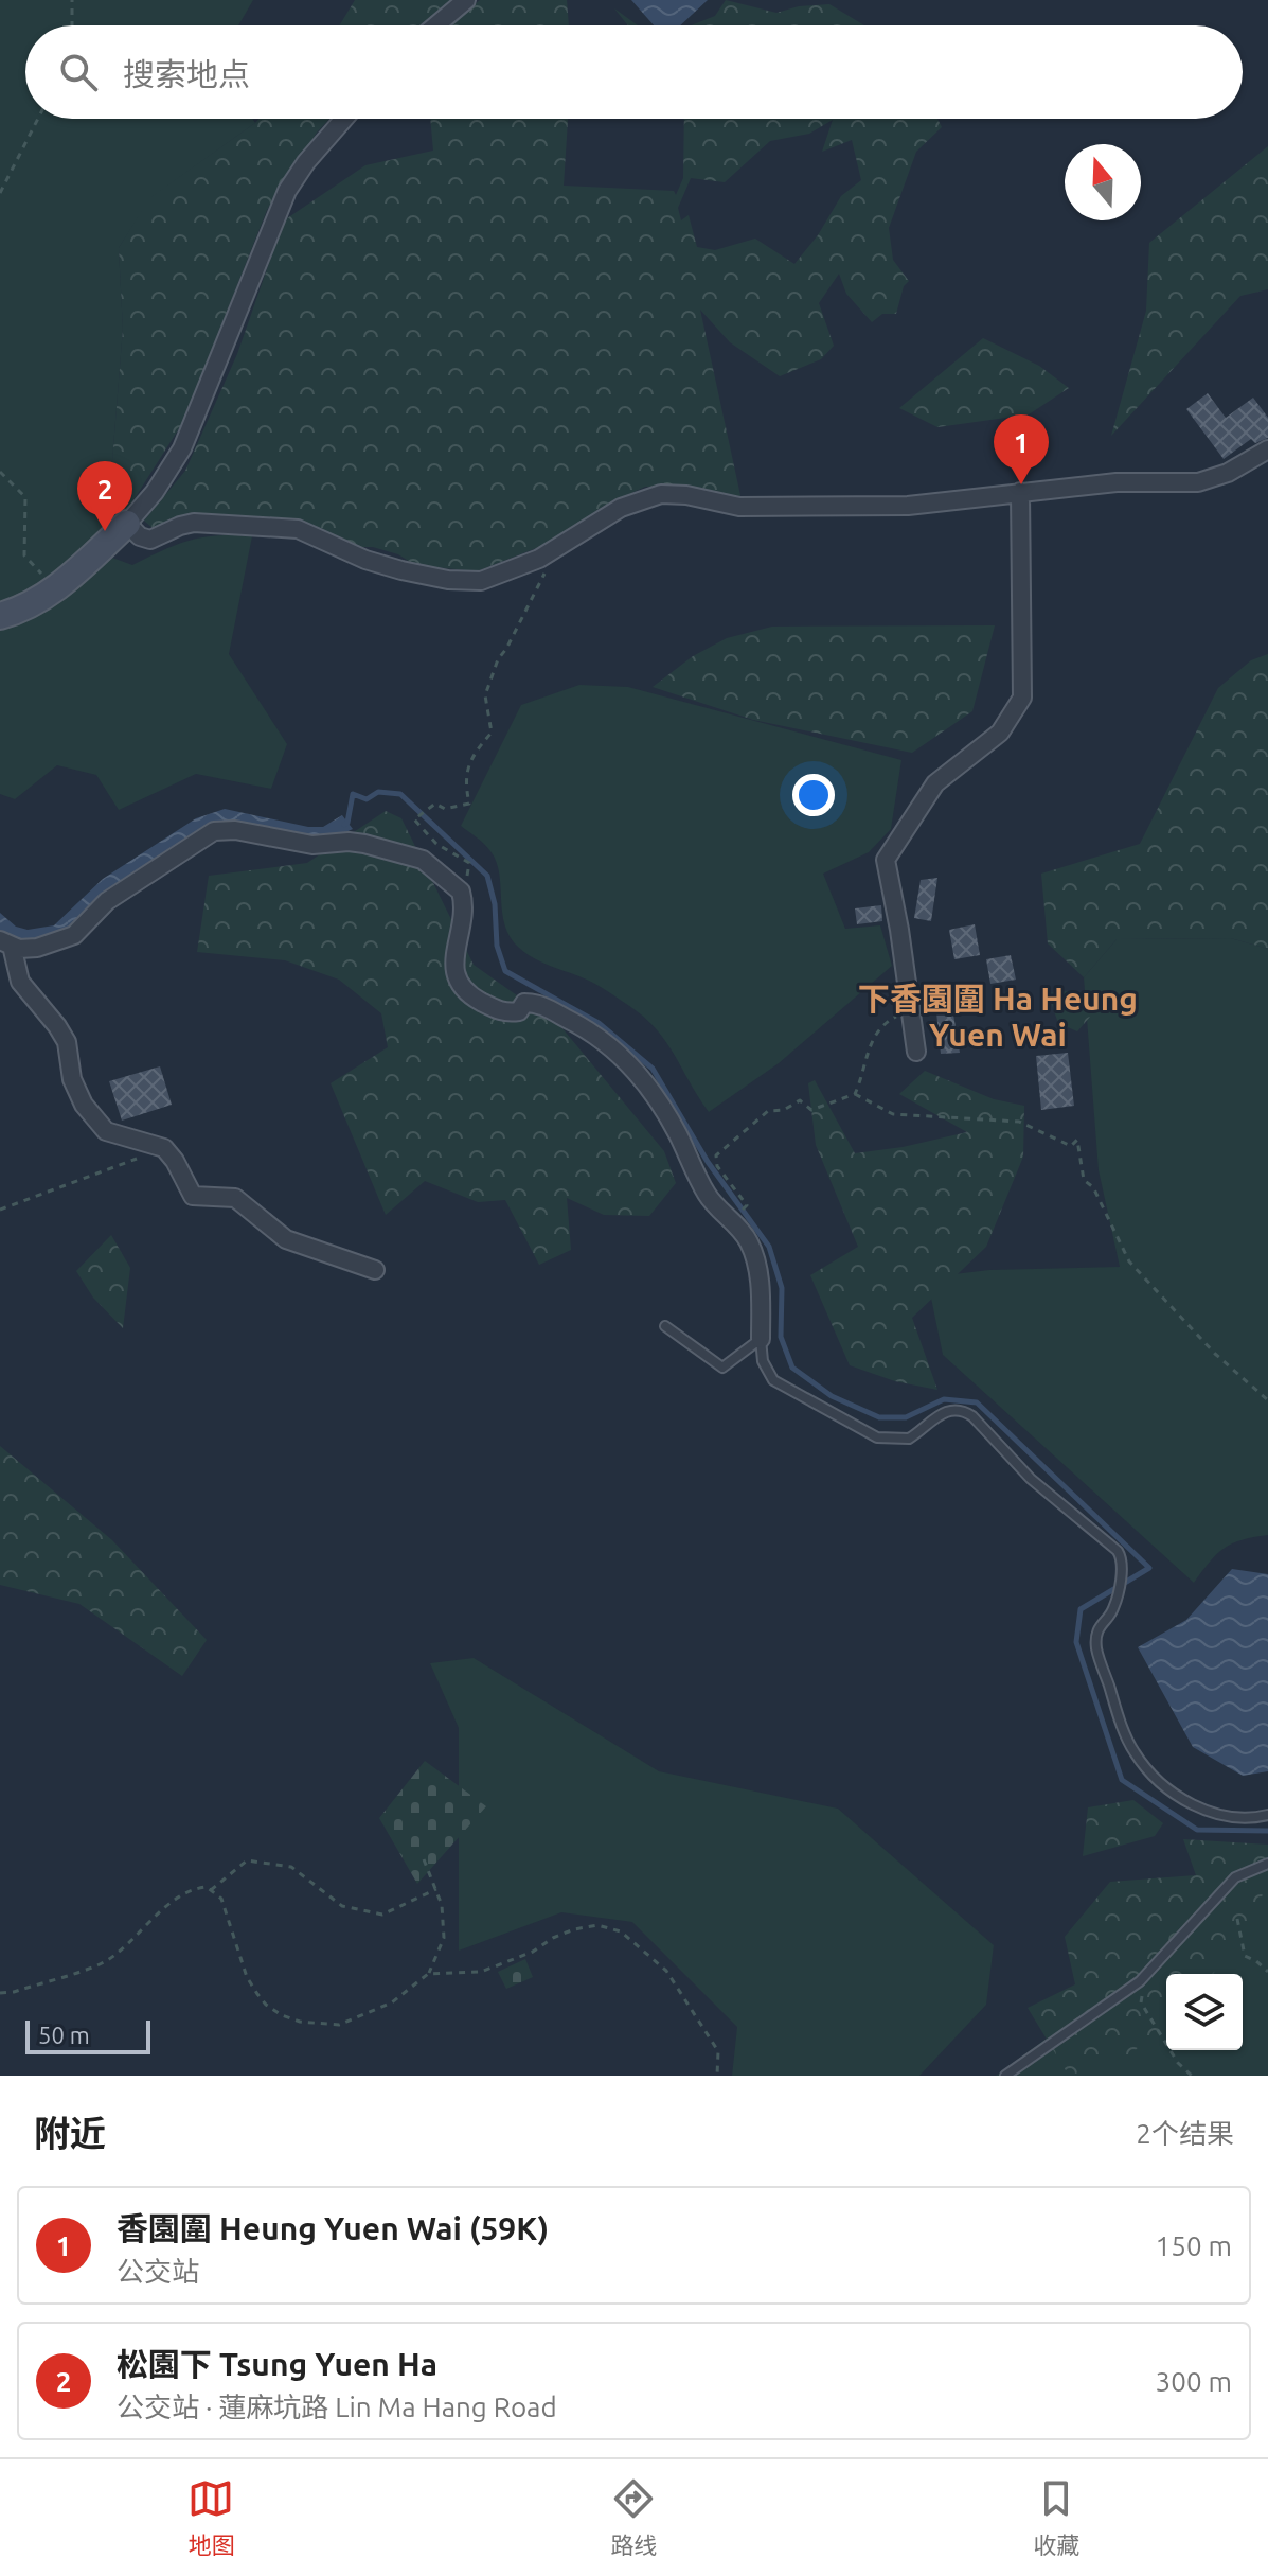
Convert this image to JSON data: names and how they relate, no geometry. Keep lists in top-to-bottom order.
{
  "districts": ["下香園圍 Ha Heung Yuen Wai"],
  "scale_bar": "50 m",
  "north": "top",
  "page": {
    "search": "搜索地点",
    "pins": ["1", "2"],
    "scale": "50 m",
    "heading": ["附近", "2个结果"],
    "list": [
      {
        "mark": "1",
        "name": "香園圍 Heung Yuen Wai (59K)",
        "note": "公交站",
        "value": "150 m"
      },
      {
        "mark": "2",
        "name": "松園下 Tsung Yuen Ha",
        "note": "公交站 · 蓮麻坑路 Lin Ma Hang Road",
        "value": "300 m"
      }
    ],
    "nav": ["地图", "路线", "收藏"]
  }
}
